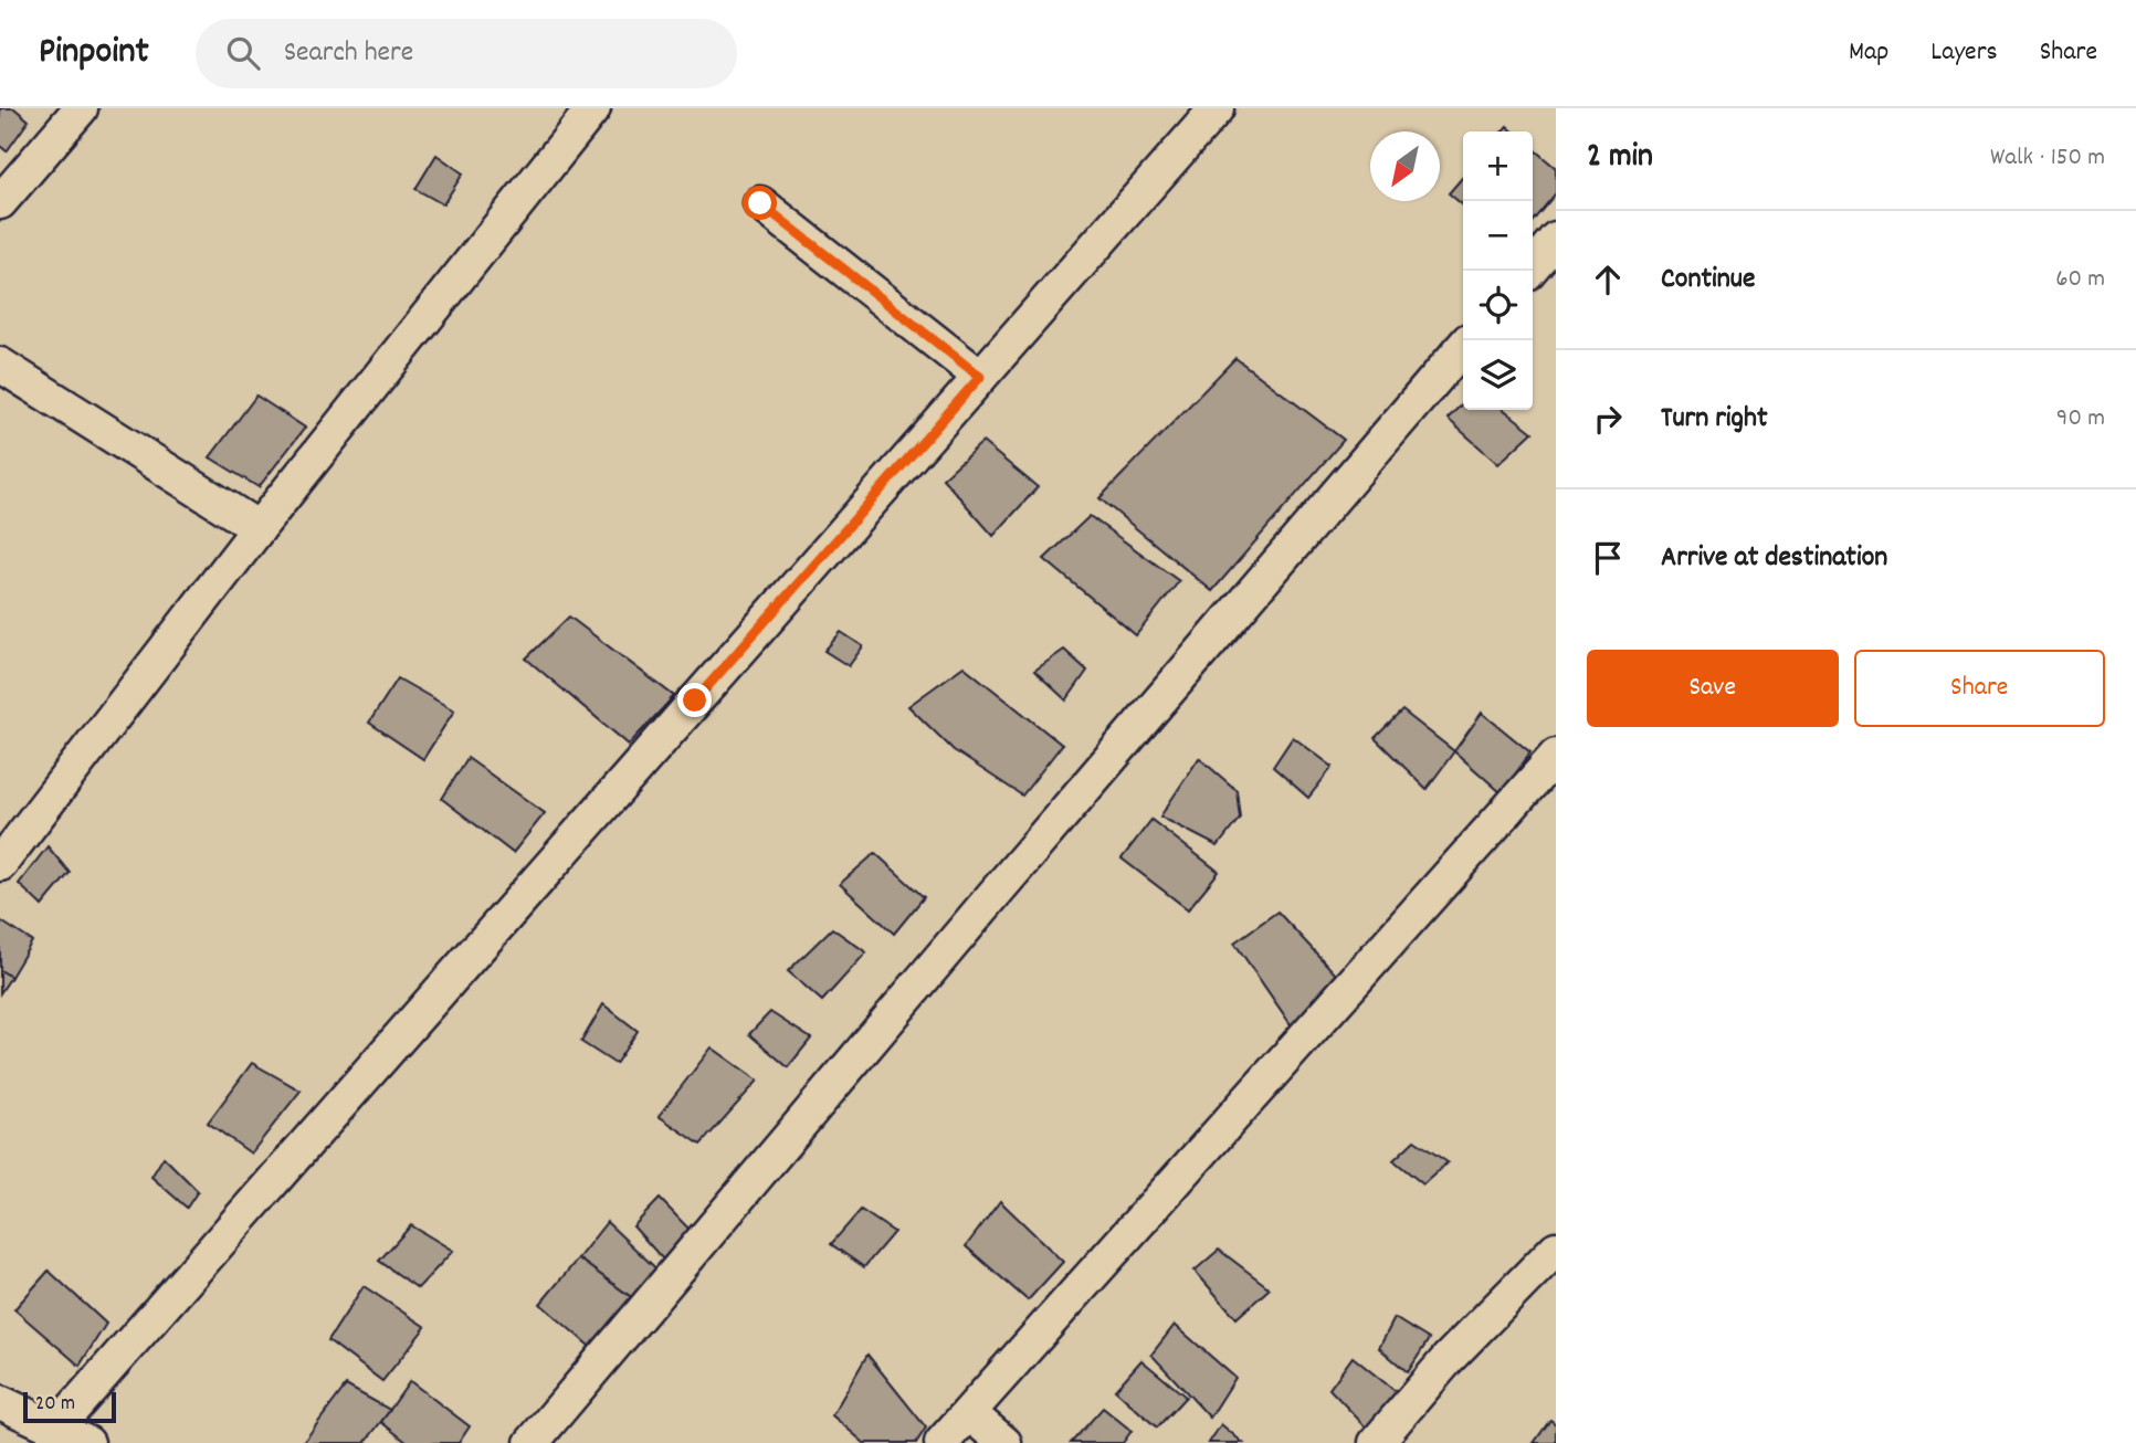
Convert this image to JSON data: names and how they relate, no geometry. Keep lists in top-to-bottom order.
{
  "scale_bar": "20 m",
  "north": "bottom left",
  "page": {
    "header": "Pinpoint",
    "search": "Search here",
    "nav": ["Map", "Layers", "Share"],
    "heading": ["2 min", "Walk · 150 m"],
    "map_buttons": ["+", "−"],
    "list": [
      ["Continue", "60 m"],
      ["Turn right", "90 m"],
      "Arrive at destination"
    ],
    "buttons": ["Save", "Share"],
    "scale": "20 m"
  }
}
